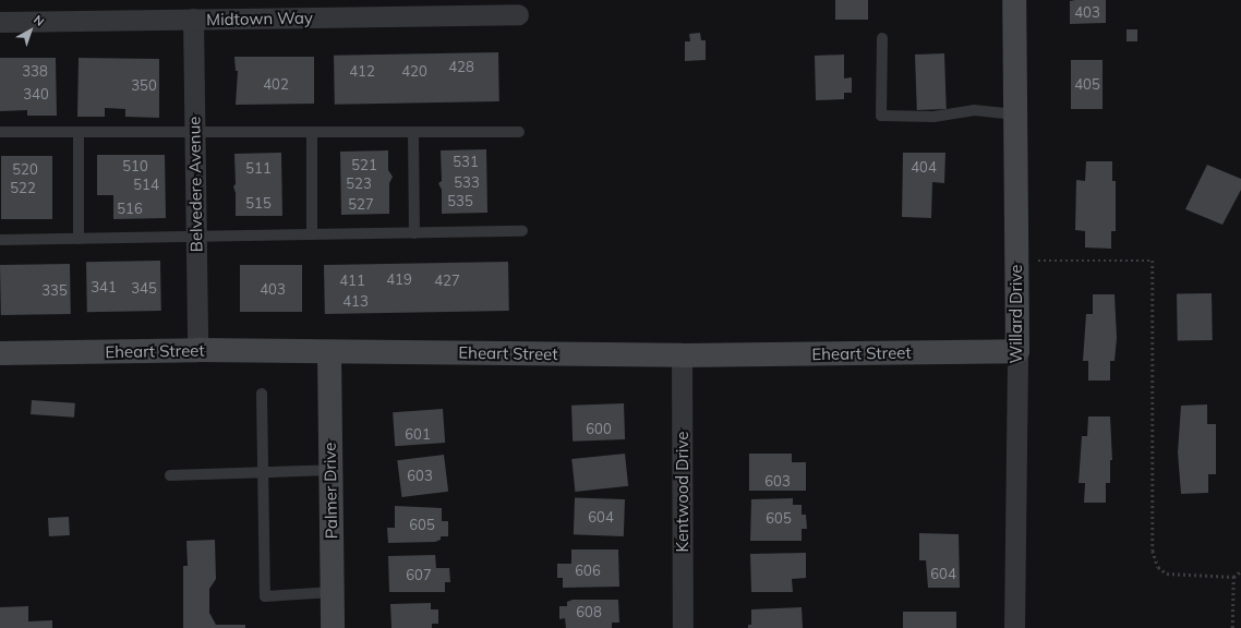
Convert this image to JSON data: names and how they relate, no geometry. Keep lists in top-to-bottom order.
{
  "streets": {
    "street": [
      "Midtown Way",
      "Belvedere Avenue",
      "Willard Drive",
      "Eheart Street",
      "Palmer Drive",
      "Kentwood Drive"
    ]
  },
  "crossings": [
    ["Midtown Way", "Belvedere Avenue"],
    ["Belvedere Avenue", "Eheart Street"],
    ["Willard Drive", "Eheart Street"],
    ["Eheart Street", "Palmer Drive"],
    ["Eheart Street", "Kentwood Drive"]
  ],
  "house_numbers": [
    "403",
    "428",
    "338",
    "412",
    "420",
    "402",
    "405",
    "350",
    "340",
    "531",
    "521",
    "510",
    "404",
    "511",
    "520",
    "533",
    "523",
    "514",
    "522",
    "535",
    "515",
    "527",
    "516",
    "419",
    "411",
    "427",
    "341",
    "345",
    "403",
    "335",
    "413",
    "600",
    "601",
    "603",
    "603",
    "604",
    "605",
    "605",
    "606",
    "604",
    "607",
    "608"
  ],
  "north": "top right"
}
